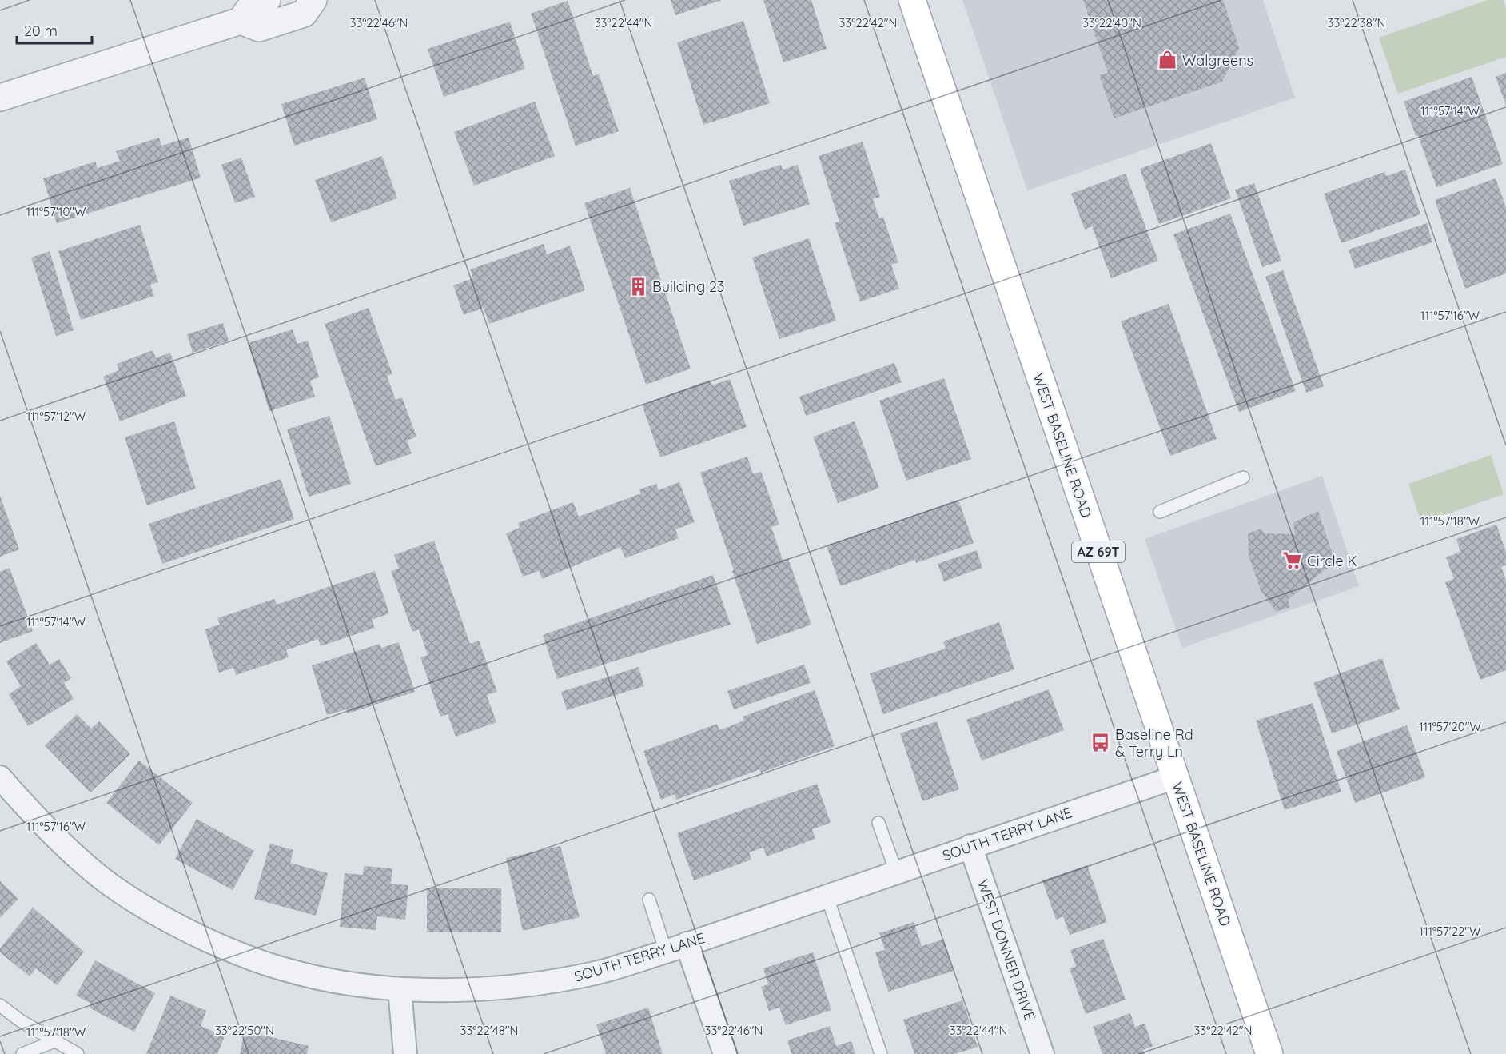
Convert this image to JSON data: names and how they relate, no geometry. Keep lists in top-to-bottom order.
{
  "streets": {
    "main road": ["WEST BASELINE ROAD", "AZ 69T"],
    "street": ["SOUTH TERRY LANE", "WEST DONNER DRIVE"]
  },
  "crossings": [
    ["WEST BASELINE ROAD", "SOUTH TERRY LANE"],
    ["SOUTH TERRY LANE", "WEST DONNER DRIVE"]
  ],
  "places": {
    "shop": ["Walgreens"],
    "building": ["Building 23"],
    "supermarket": ["Circle K"],
    "bus stop": ["Baseline Rd & Terry Ln"]
  },
  "scale_bar": "20 m",
  "coordinates": [
    "33°22'46\"N",
    "33°22'44\"N",
    "33°22'42\"N",
    "33°22'40\"N",
    "33°22'38\"N",
    "111°57'14\"W",
    "111°57'10\"W",
    "111°57'16\"W",
    "111°57'12\"W",
    "111°57'18\"W",
    "111°57'20\"W",
    "111°57'22\"W",
    "33°22'50\"N",
    "33°22'48\"N"
  ]
}
